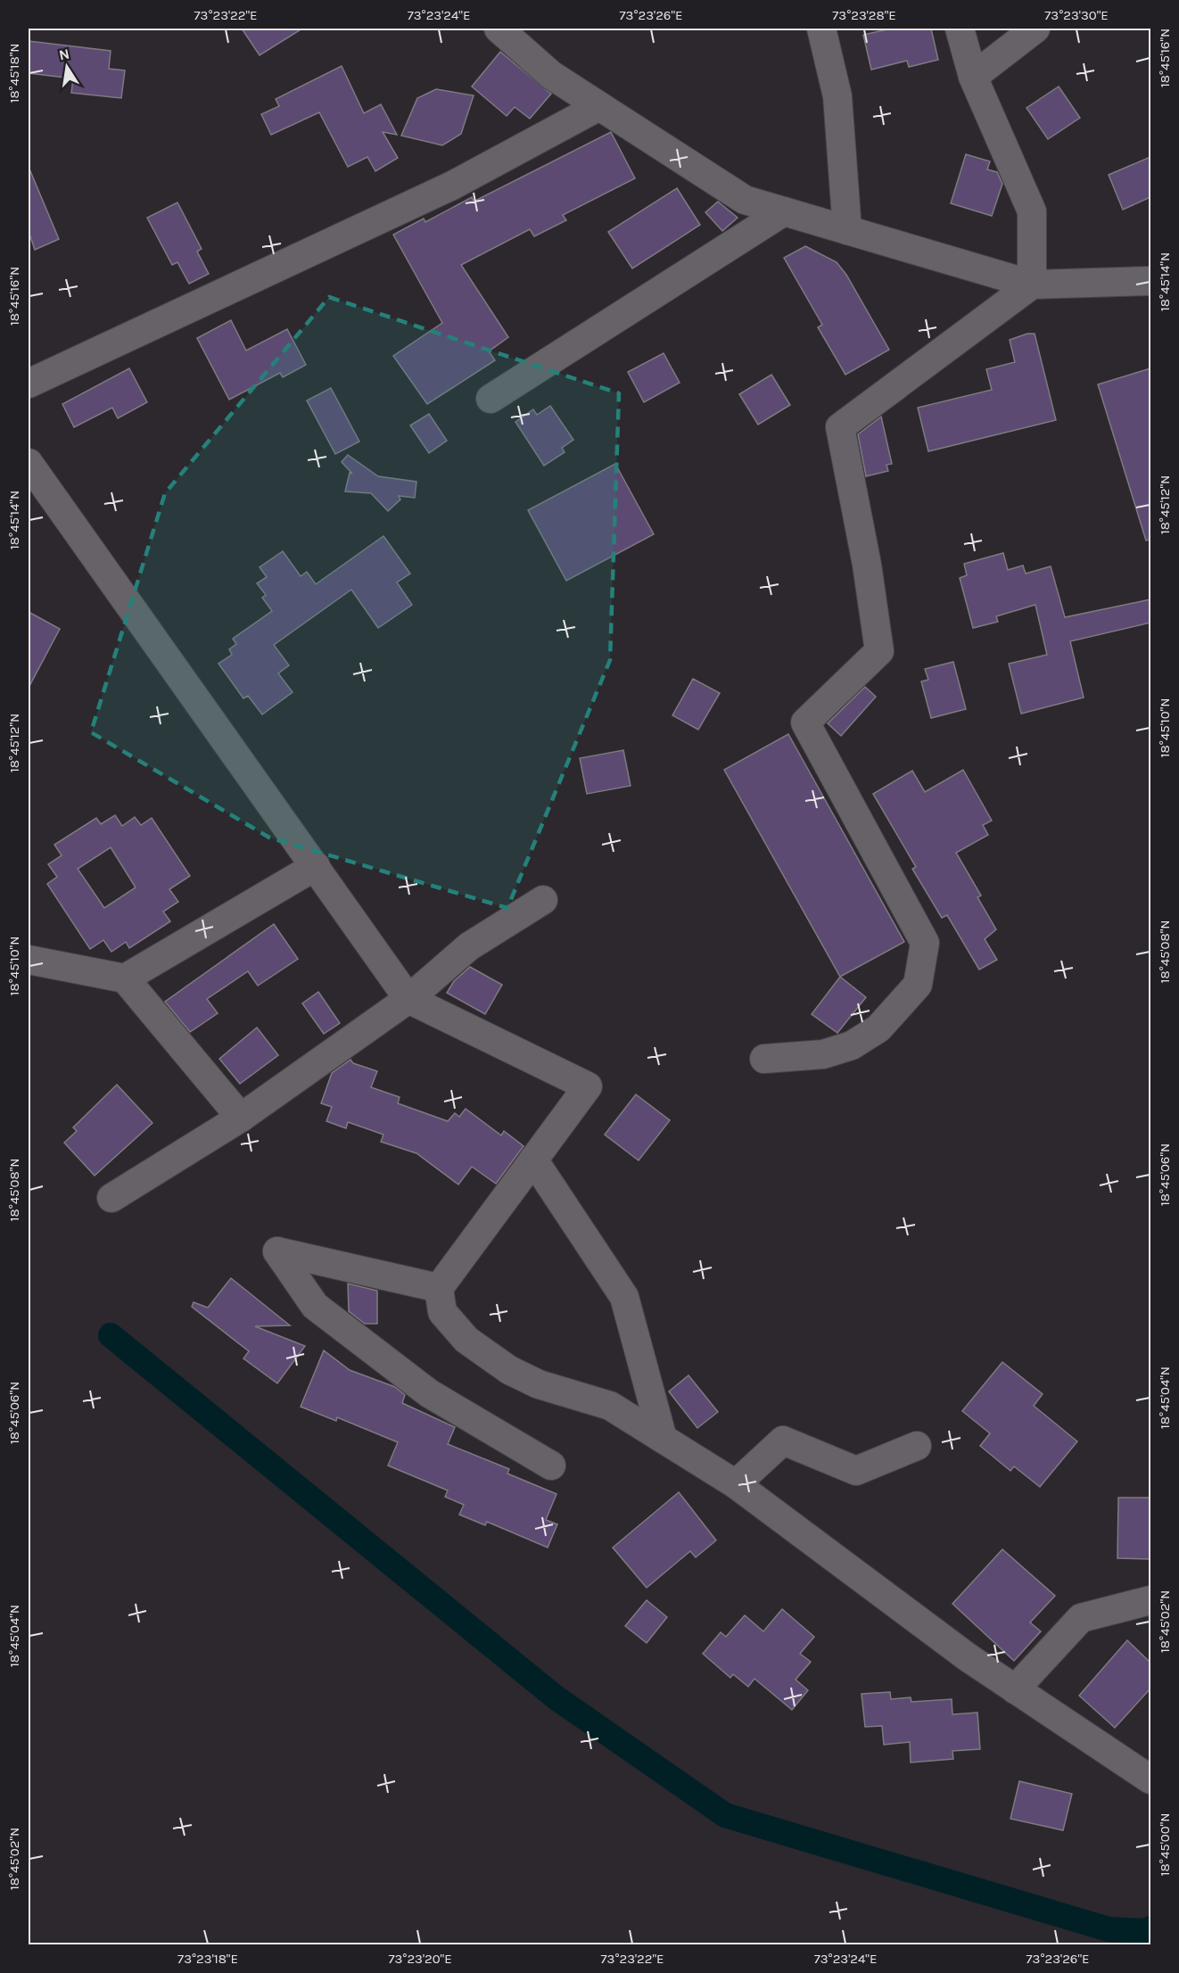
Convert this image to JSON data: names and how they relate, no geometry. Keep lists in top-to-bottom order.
{
  "north": "top",
  "coordinates": [
    "73°23'22\"E",
    "73°23'24\"E",
    "73°23'26\"E",
    "73°23'28\"E",
    "73°23'30\"E",
    "18°45'16\"N",
    "18°45'18\"N",
    "18°45'14\"N",
    "18°45'12\"N",
    "18°45'10\"N",
    "18°45'08\"N",
    "18°45'06\"N",
    "18°45'04\"N",
    "18°45'02\"N",
    "18°45'00\"N",
    "73°23'18\"E",
    "73°23'20\"E"
  ]
}
